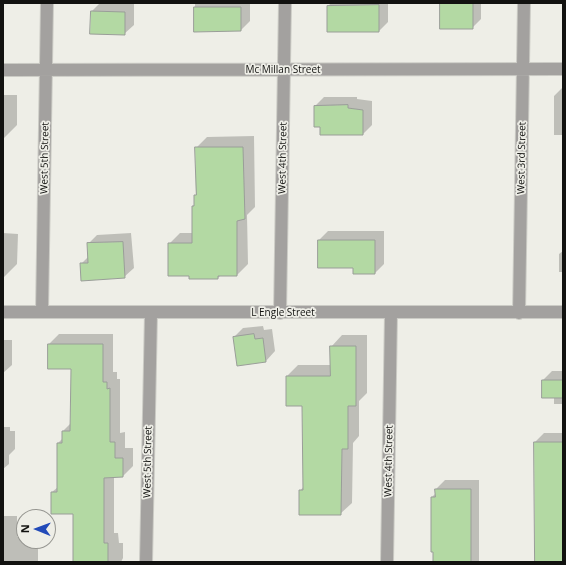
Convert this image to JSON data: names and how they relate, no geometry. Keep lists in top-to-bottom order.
{
  "streets": {
    "street": [
      "Mc Millan Street",
      "West 5th Street",
      "West 4th Street",
      "West 3rd Street",
      "L Engle Street"
    ]
  },
  "crossings": [
    ["Mc Millan Street", "West 5th Street"],
    ["Mc Millan Street", "West 4th Street"],
    ["Mc Millan Street", "West 3rd Street"],
    ["West 5th Street", "L Engle Street"],
    ["West 4th Street", "L Engle Street"],
    ["West 3rd Street", "L Engle Street"]
  ],
  "north": "left"
}
